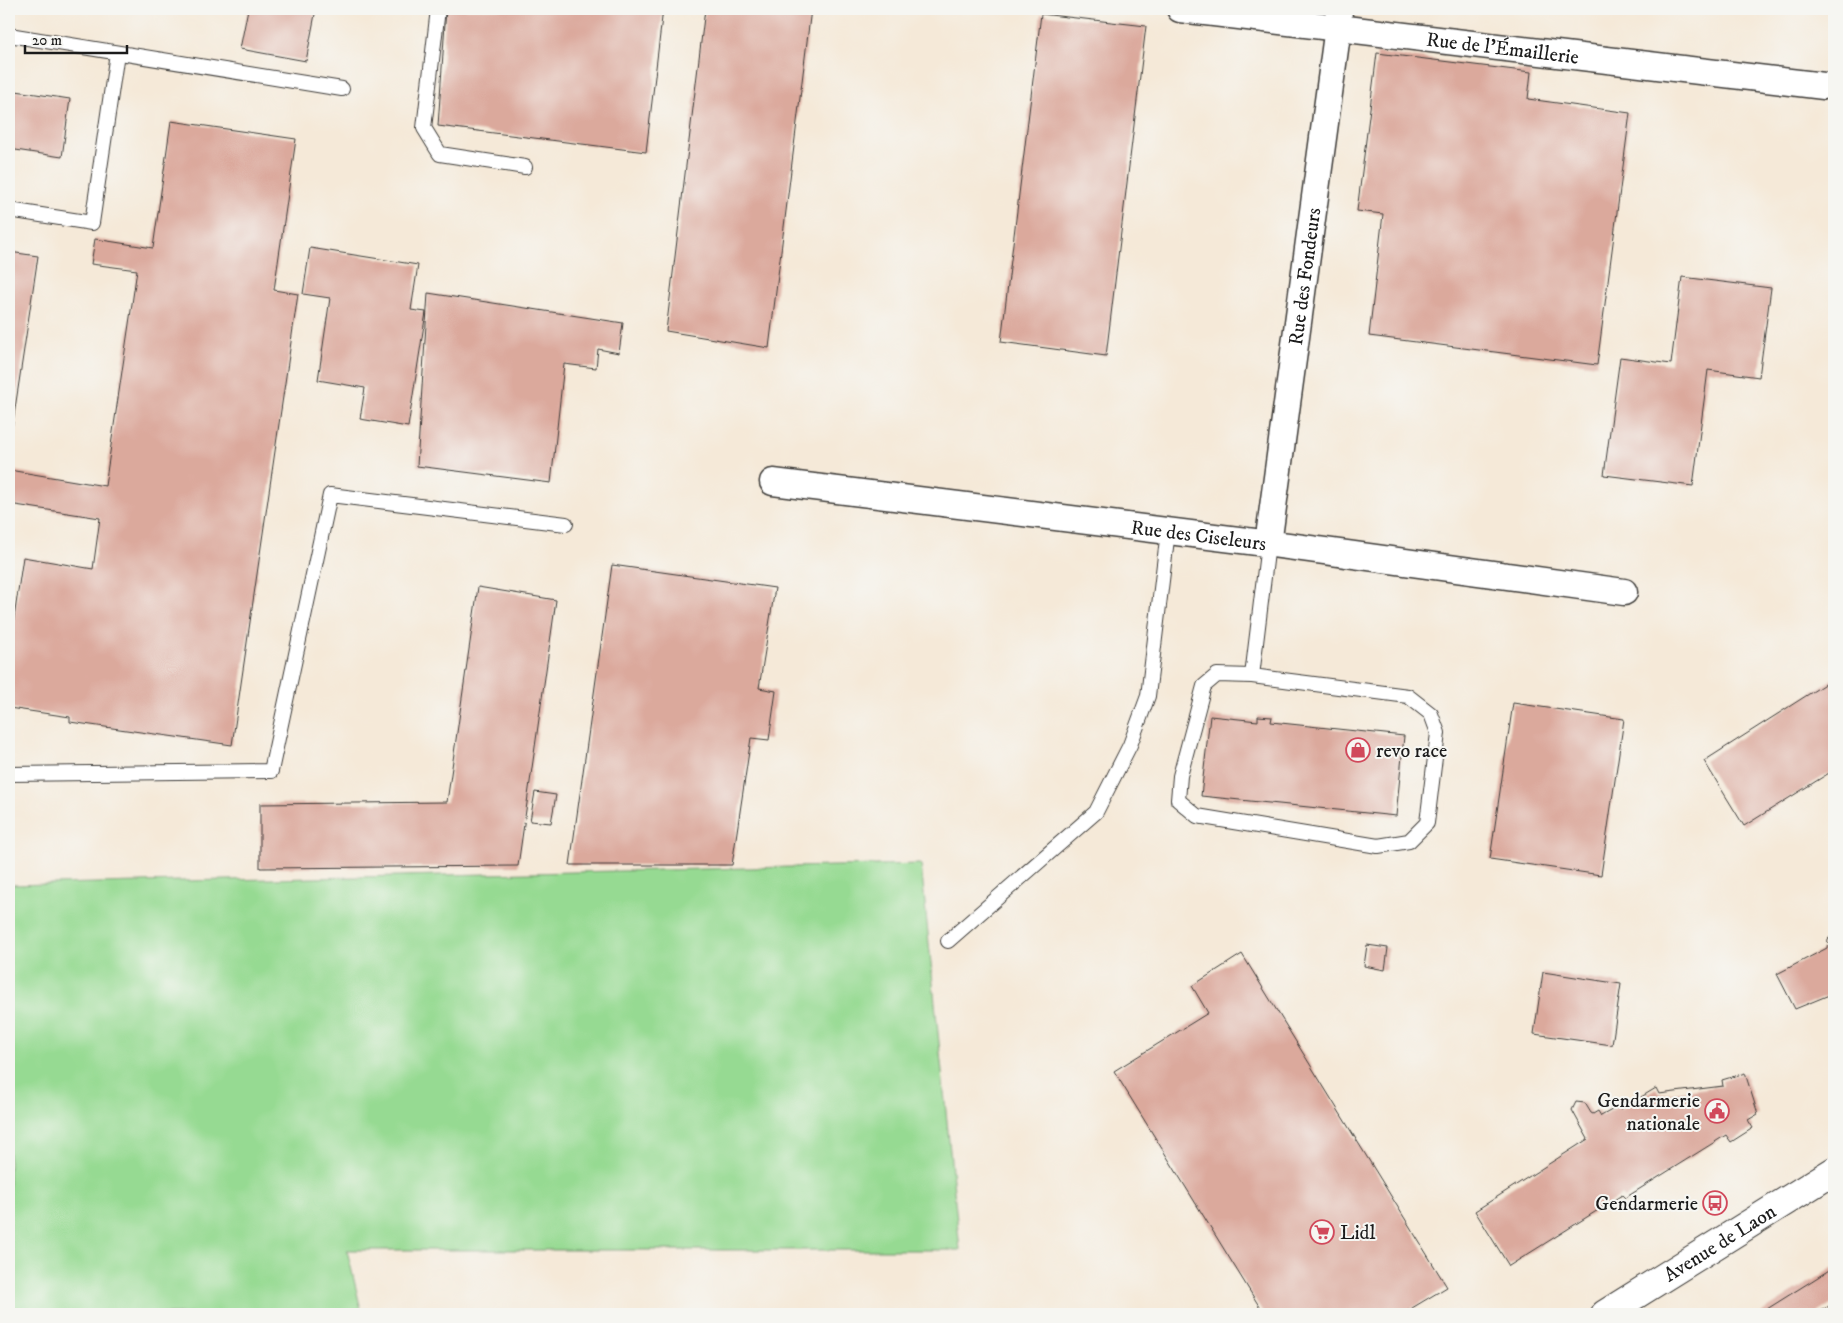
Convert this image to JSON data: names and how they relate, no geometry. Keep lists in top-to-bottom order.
{
  "streets": {
    "main road": ["Avenue de Laon"],
    "street": ["Rue de l'Émaillerie", "Rue des Fondeurs", "Rue des Ciseleurs"]
  },
  "crossings": [
    ["Rue de l'Émaillerie", "Rue des Fondeurs"],
    ["Rue des Fondeurs", "Rue des Ciseleurs"]
  ],
  "places": {
    "shop": ["revo race"],
    "public building": ["Gendarmerie nationale"],
    "bus stop": ["Gendarmerie"],
    "supermarket": ["Lidl"]
  },
  "scale_bar": "20 m"
}
